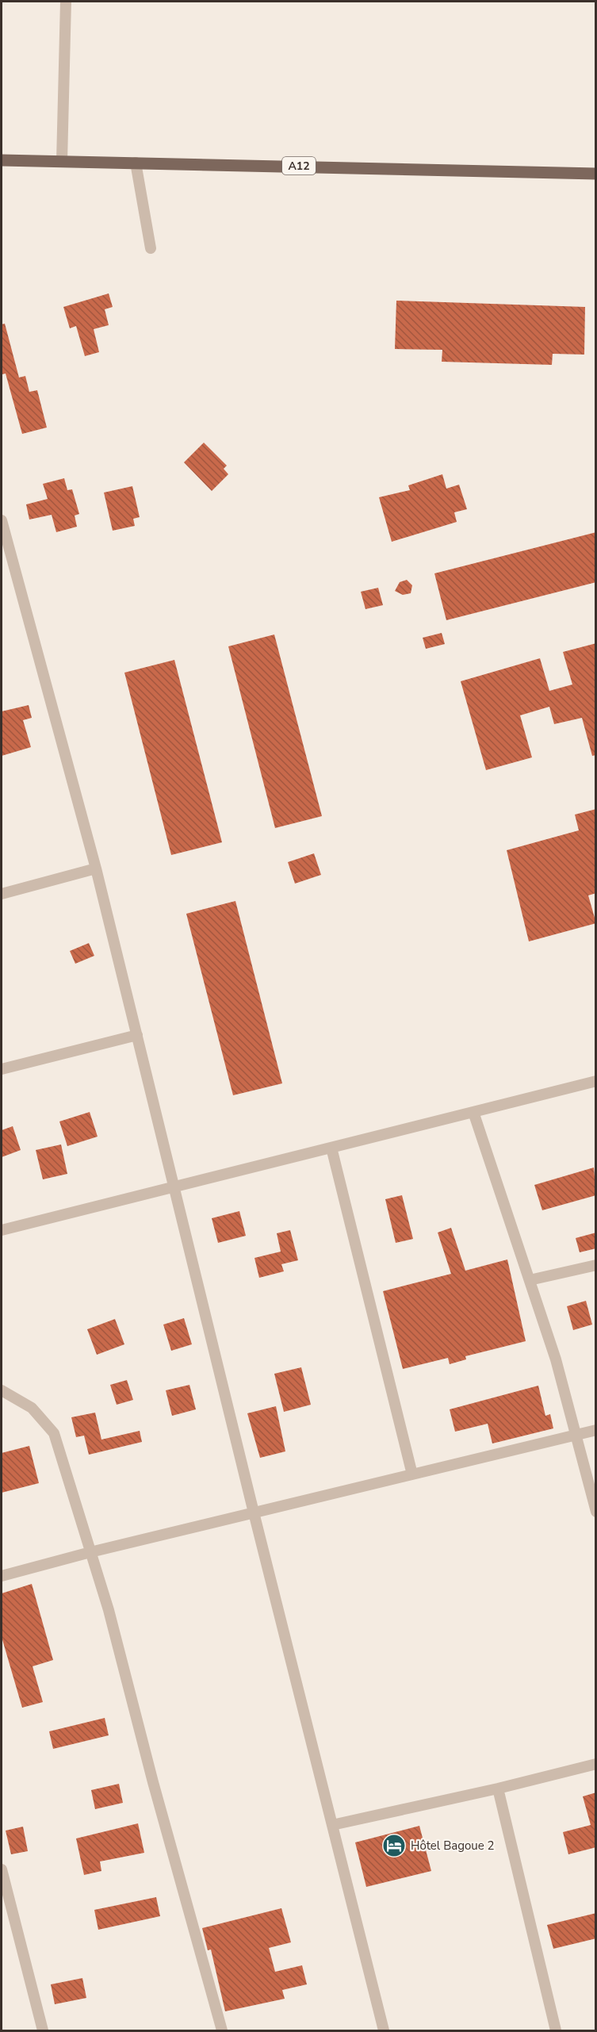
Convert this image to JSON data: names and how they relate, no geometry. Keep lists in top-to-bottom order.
{
  "streets": {
    "main road": ["A12"]
  },
  "places": {
    "hotel": ["Hôtel Bagoue 2"]
  }
}
